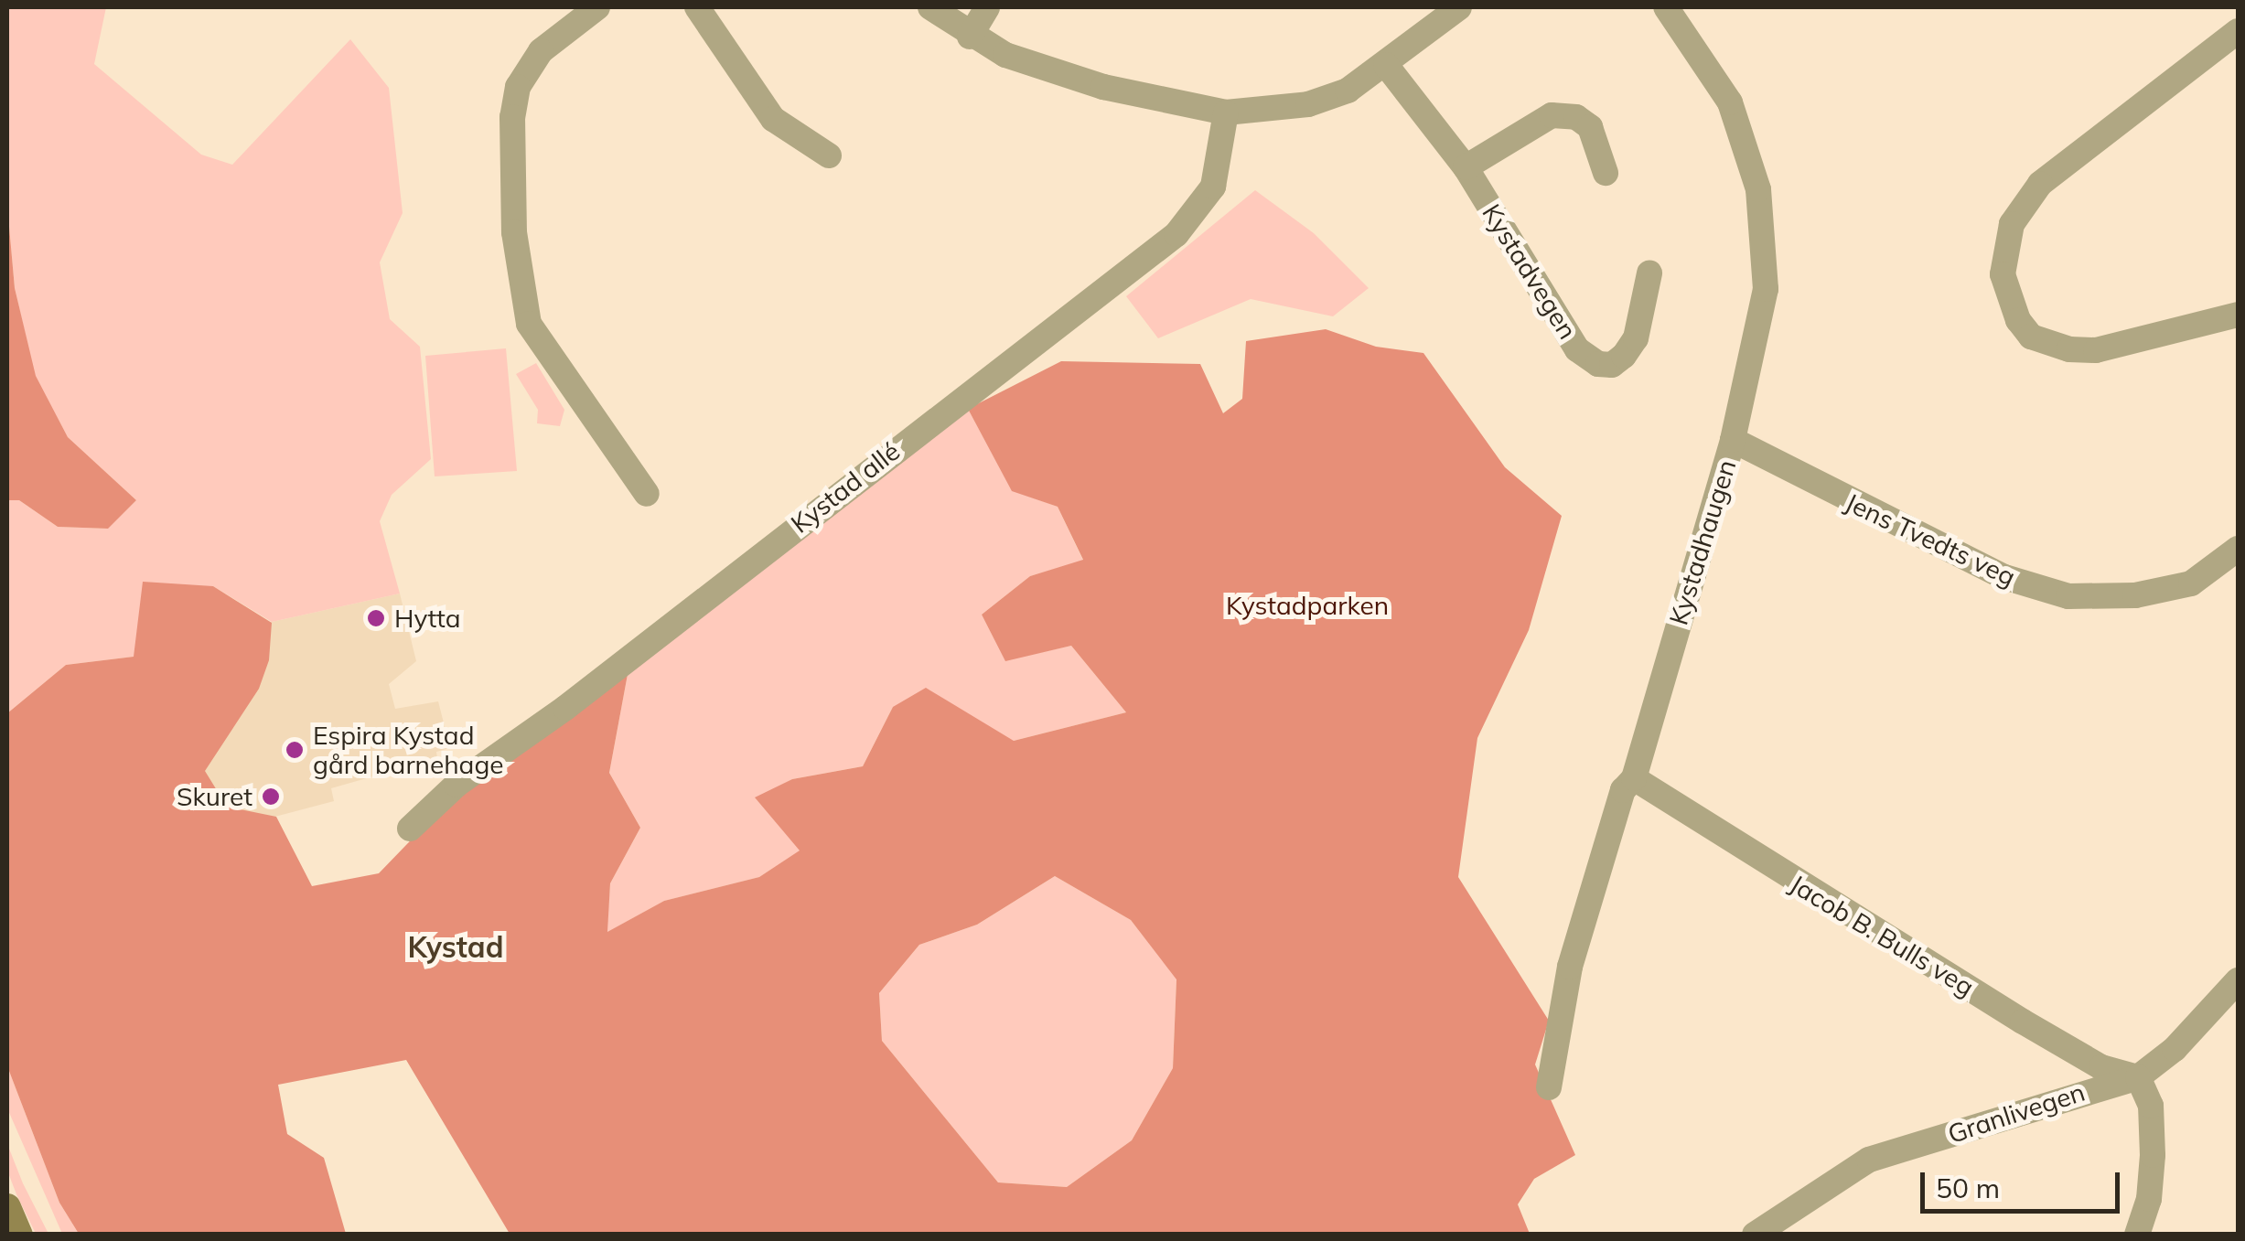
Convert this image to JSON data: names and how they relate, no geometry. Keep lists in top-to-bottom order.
{
  "streets": {
    "street": [
      "Kystadvegen",
      "Kystad allé",
      "Jens Tvedts veg",
      "Kystadhaugen",
      "Jacob B. Bulls veg",
      "Granlivegen"
    ]
  },
  "crossings": [
    ["Jens Tvedts veg", "Kystadhaugen"],
    ["Kystadhaugen", "Jacob B. Bulls veg"],
    ["Jacob B. Bulls veg", "Granlivegen"]
  ],
  "districts": ["Kystad"],
  "parks": ["Kystadparken"],
  "places": ["Hytta", "Espira Kystad gård barnehage", "Skuret"],
  "scale_bar": "50 m"
}
